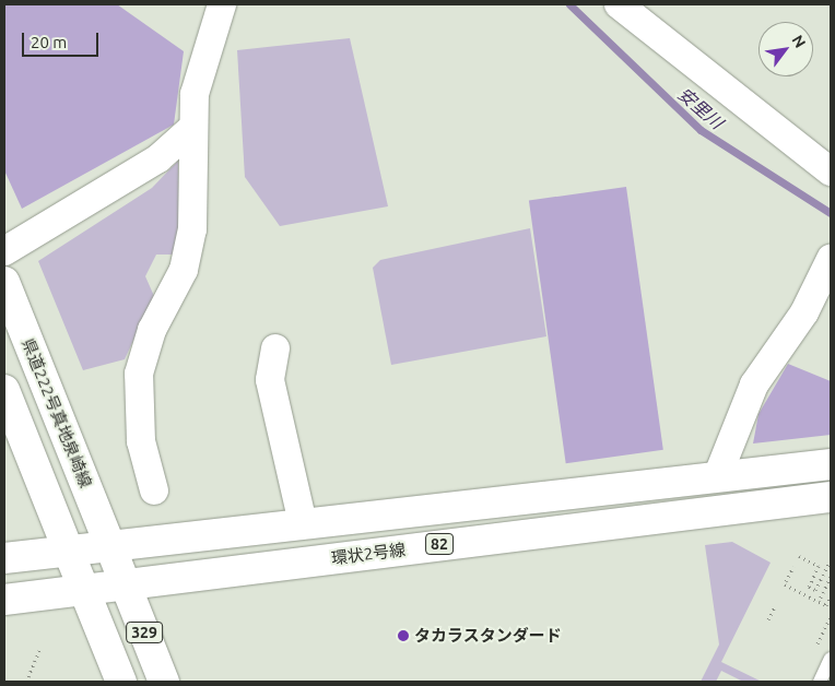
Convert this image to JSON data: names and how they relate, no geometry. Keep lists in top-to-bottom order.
{
  "streets": {
    "main road": [
      "県道222号真地泉崎線",
      "82",
      "環状2号線",
      "329"
    ]
  },
  "crossings": [
    ["県道222号真地泉崎線", "82"],
    ["県道222号真地泉崎線", "329"],
    ["82", "329"],
    ["環状2号線", "329"]
  ],
  "water": ["安里川"],
  "places": ["タカラスタンダード"],
  "scale_bar": "20 m",
  "north": "top right"
}
